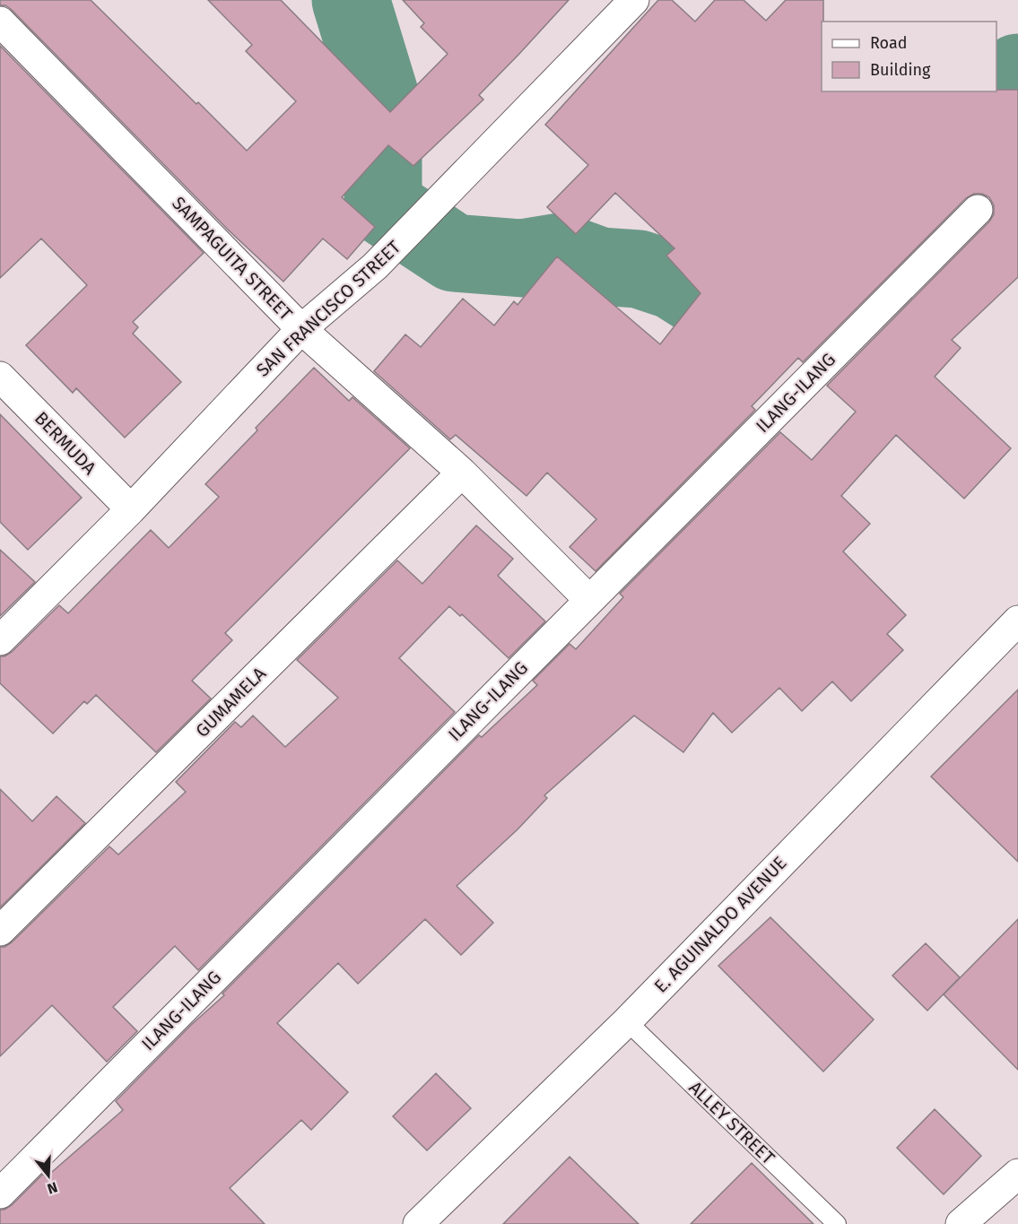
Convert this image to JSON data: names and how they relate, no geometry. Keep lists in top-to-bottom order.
{
  "streets": {
    "street": [
      "SAMPAGUITA STREET",
      "SAN FRANCISCO STREET",
      "ILANG-ILANG",
      "BERMUDA",
      "GUMAMELA",
      "E. AGUINALDO AVENUE"
    ],
    "lane": ["ALLEY STREET"]
  },
  "crossings": [
    ["SAMPAGUITA STREET", "SAN FRANCISCO STREET"],
    ["SAMPAGUITA STREET", "ILANG-ILANG"],
    ["SAMPAGUITA STREET", "GUMAMELA"],
    ["SAN FRANCISCO STREET", "BERMUDA"],
    ["E. AGUINALDO AVENUE", "ALLEY STREET"]
  ],
  "legend": ["Road", "Building"],
  "north": "bottom"
}
